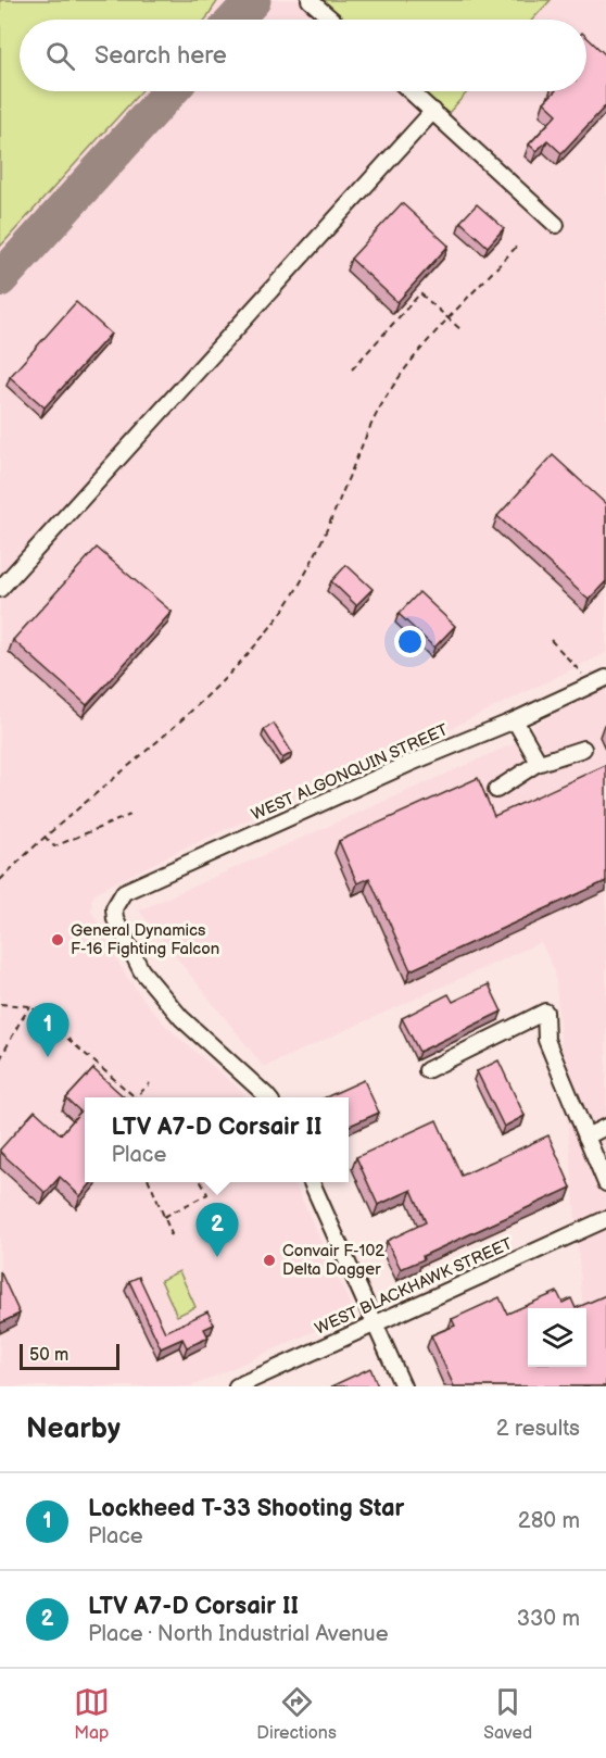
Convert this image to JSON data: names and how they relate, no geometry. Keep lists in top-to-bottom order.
{
  "streets": {
    "street": ["WEST ALGONQUIN STREET", "WEST BLACKHAWK STREET"]
  },
  "places": ["General Dynamics F-16 Fighting Falcon", "Convair F-102 Delta Dagger"],
  "scale_bar": "50 m",
  "page": {
    "search": "Search here",
    "pins": ["1", "2"],
    "popup": ["LTV A7-D Corsair II", "Place"],
    "scale": "50 m",
    "heading": ["Nearby", "2 results"],
    "list": [
      {
        "mark": "1",
        "name": "Lockheed T-33 Shooting Star",
        "note": "Place",
        "value": "280 m"
      },
      {
        "mark": "2",
        "name": "LTV A7-D Corsair II",
        "note": "Place · North Industrial Avenue",
        "value": "330 m"
      }
    ],
    "nav": ["Map", "Directions", "Saved"]
  }
}
